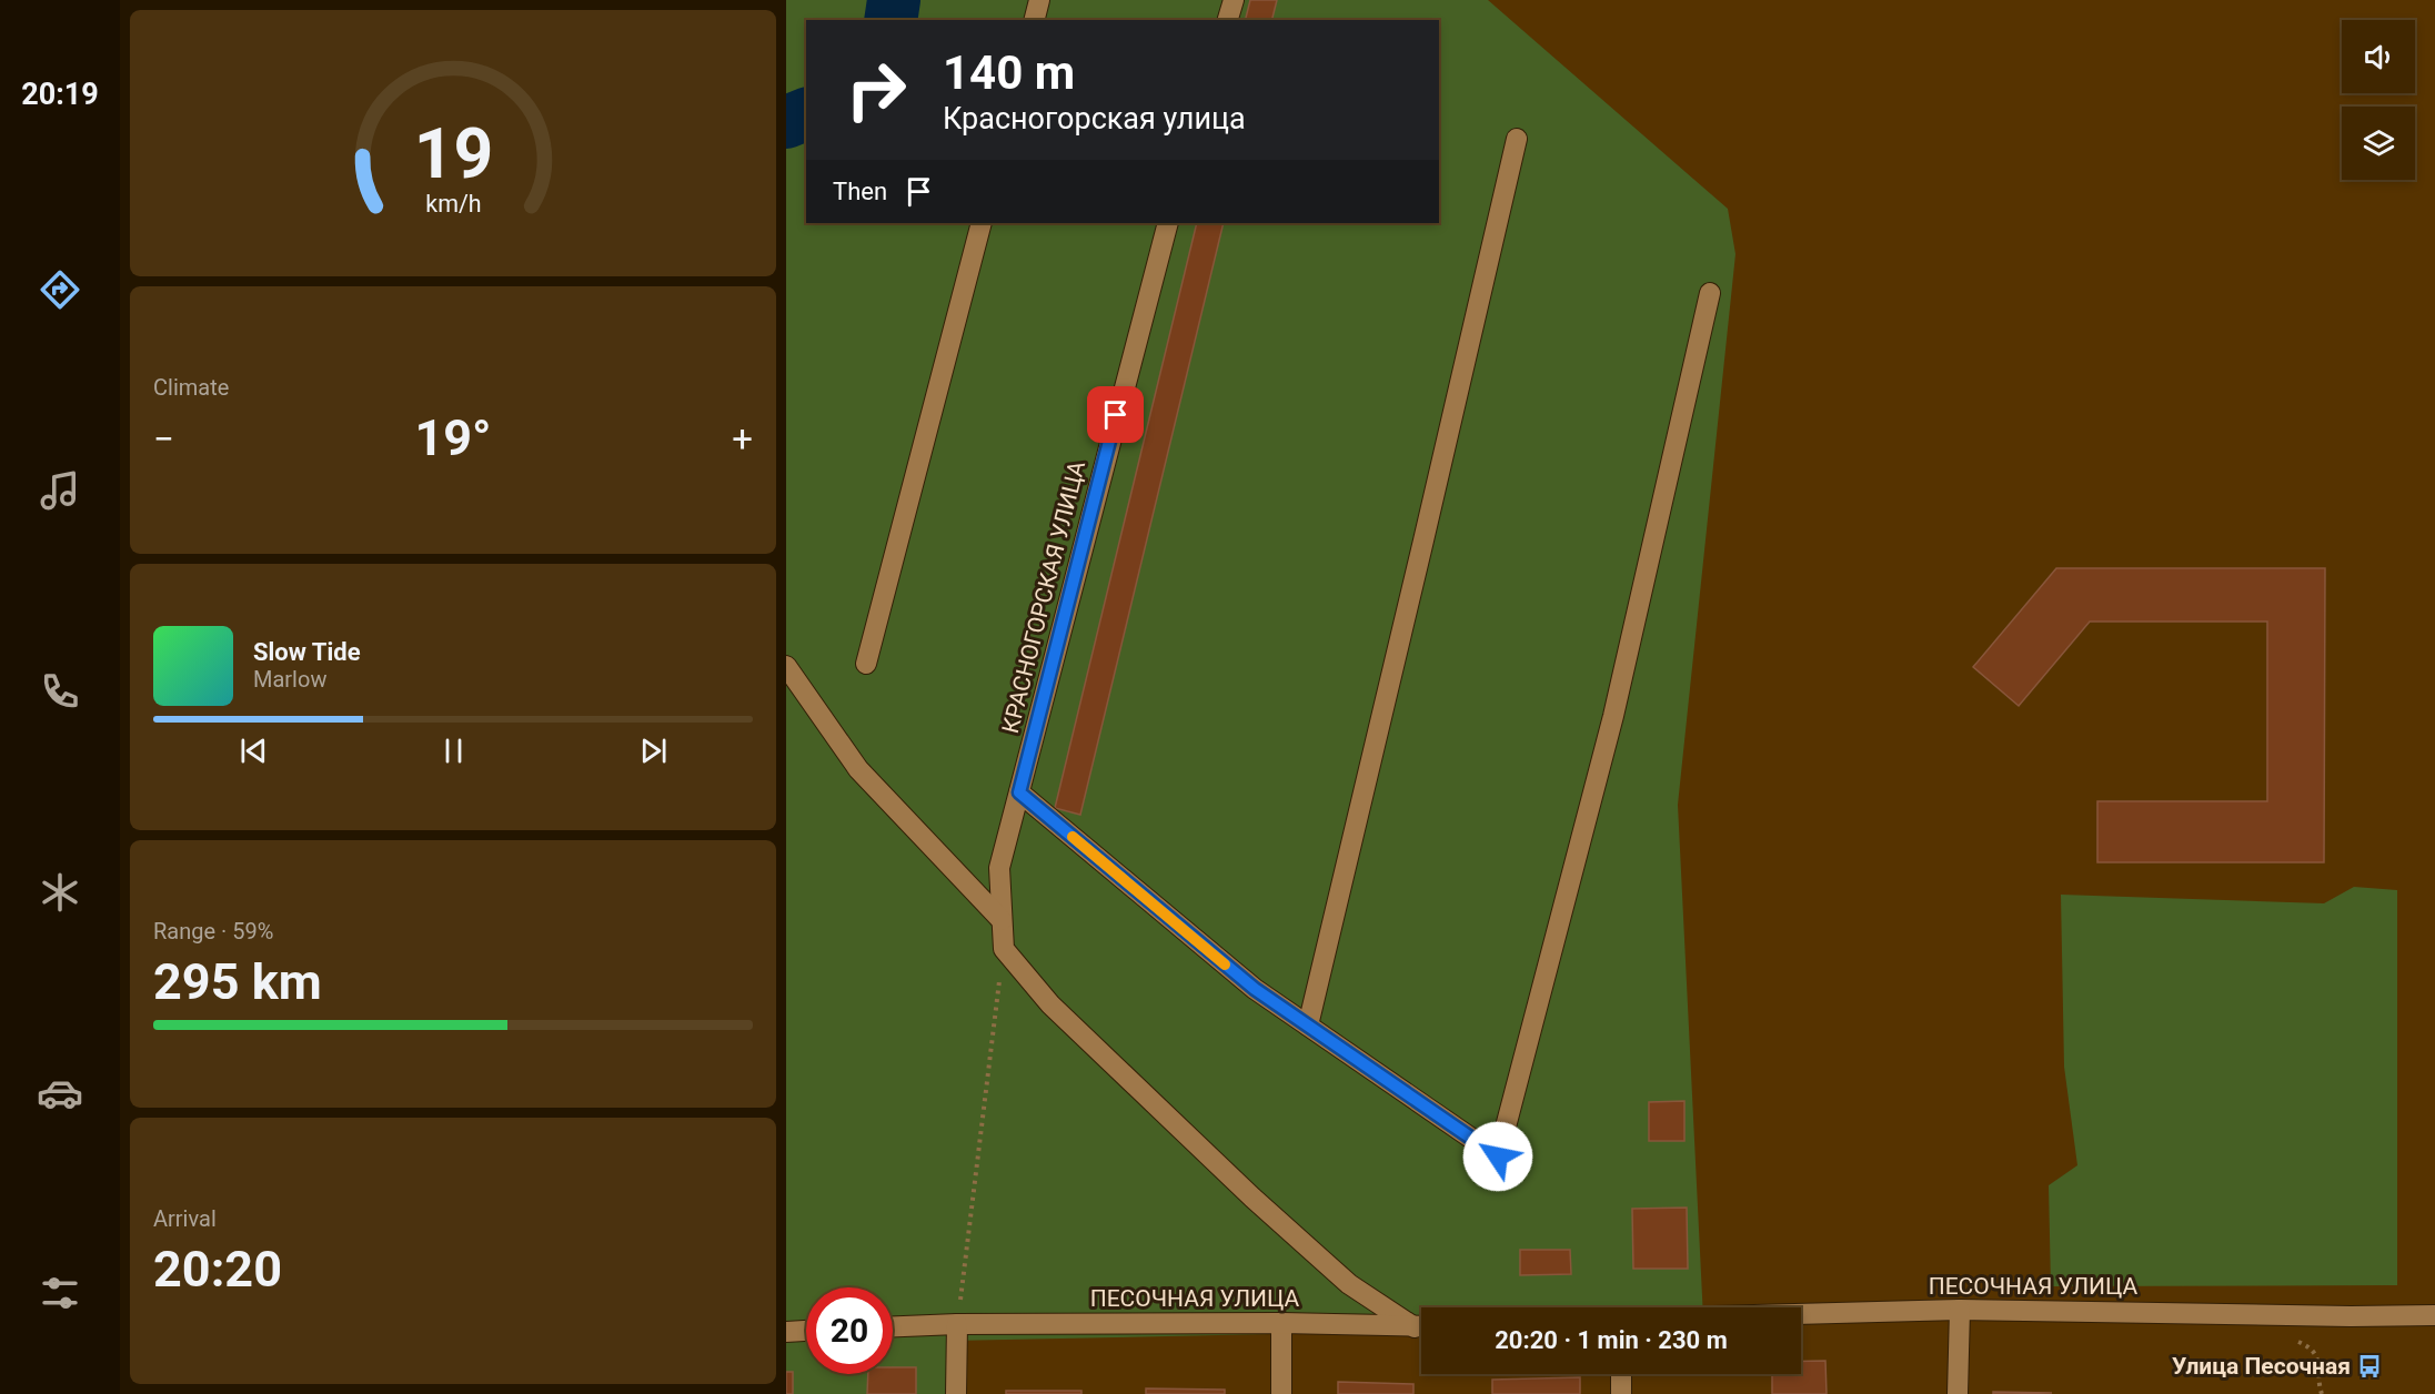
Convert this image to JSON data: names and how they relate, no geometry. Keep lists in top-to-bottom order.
{
  "streets": {
    "street": ["КРАСНОГОРСКАЯ УЛИЦА", "ПЕСОЧНАЯ УЛИЦА"]
  },
  "places": {
    "bus stop": ["Улица Песочная"]
  },
  "page": {
    "tabs": "20:19",
    "turn": ["140 m", "Красногорская улица"],
    "then": "Then",
    "tile": [
      "Climate",
      ["Range · 59%", "295 km"],
      ["Arrival", "20:20"]
    ],
    "heat": ["−", "19°", "+"],
    "song": ["Slow Tide", "Marlow"],
    "limit": "20",
    "trip": "20:20 · 1 min · 230 m",
    "gauge": ["19", "km/h"]
  }
}
